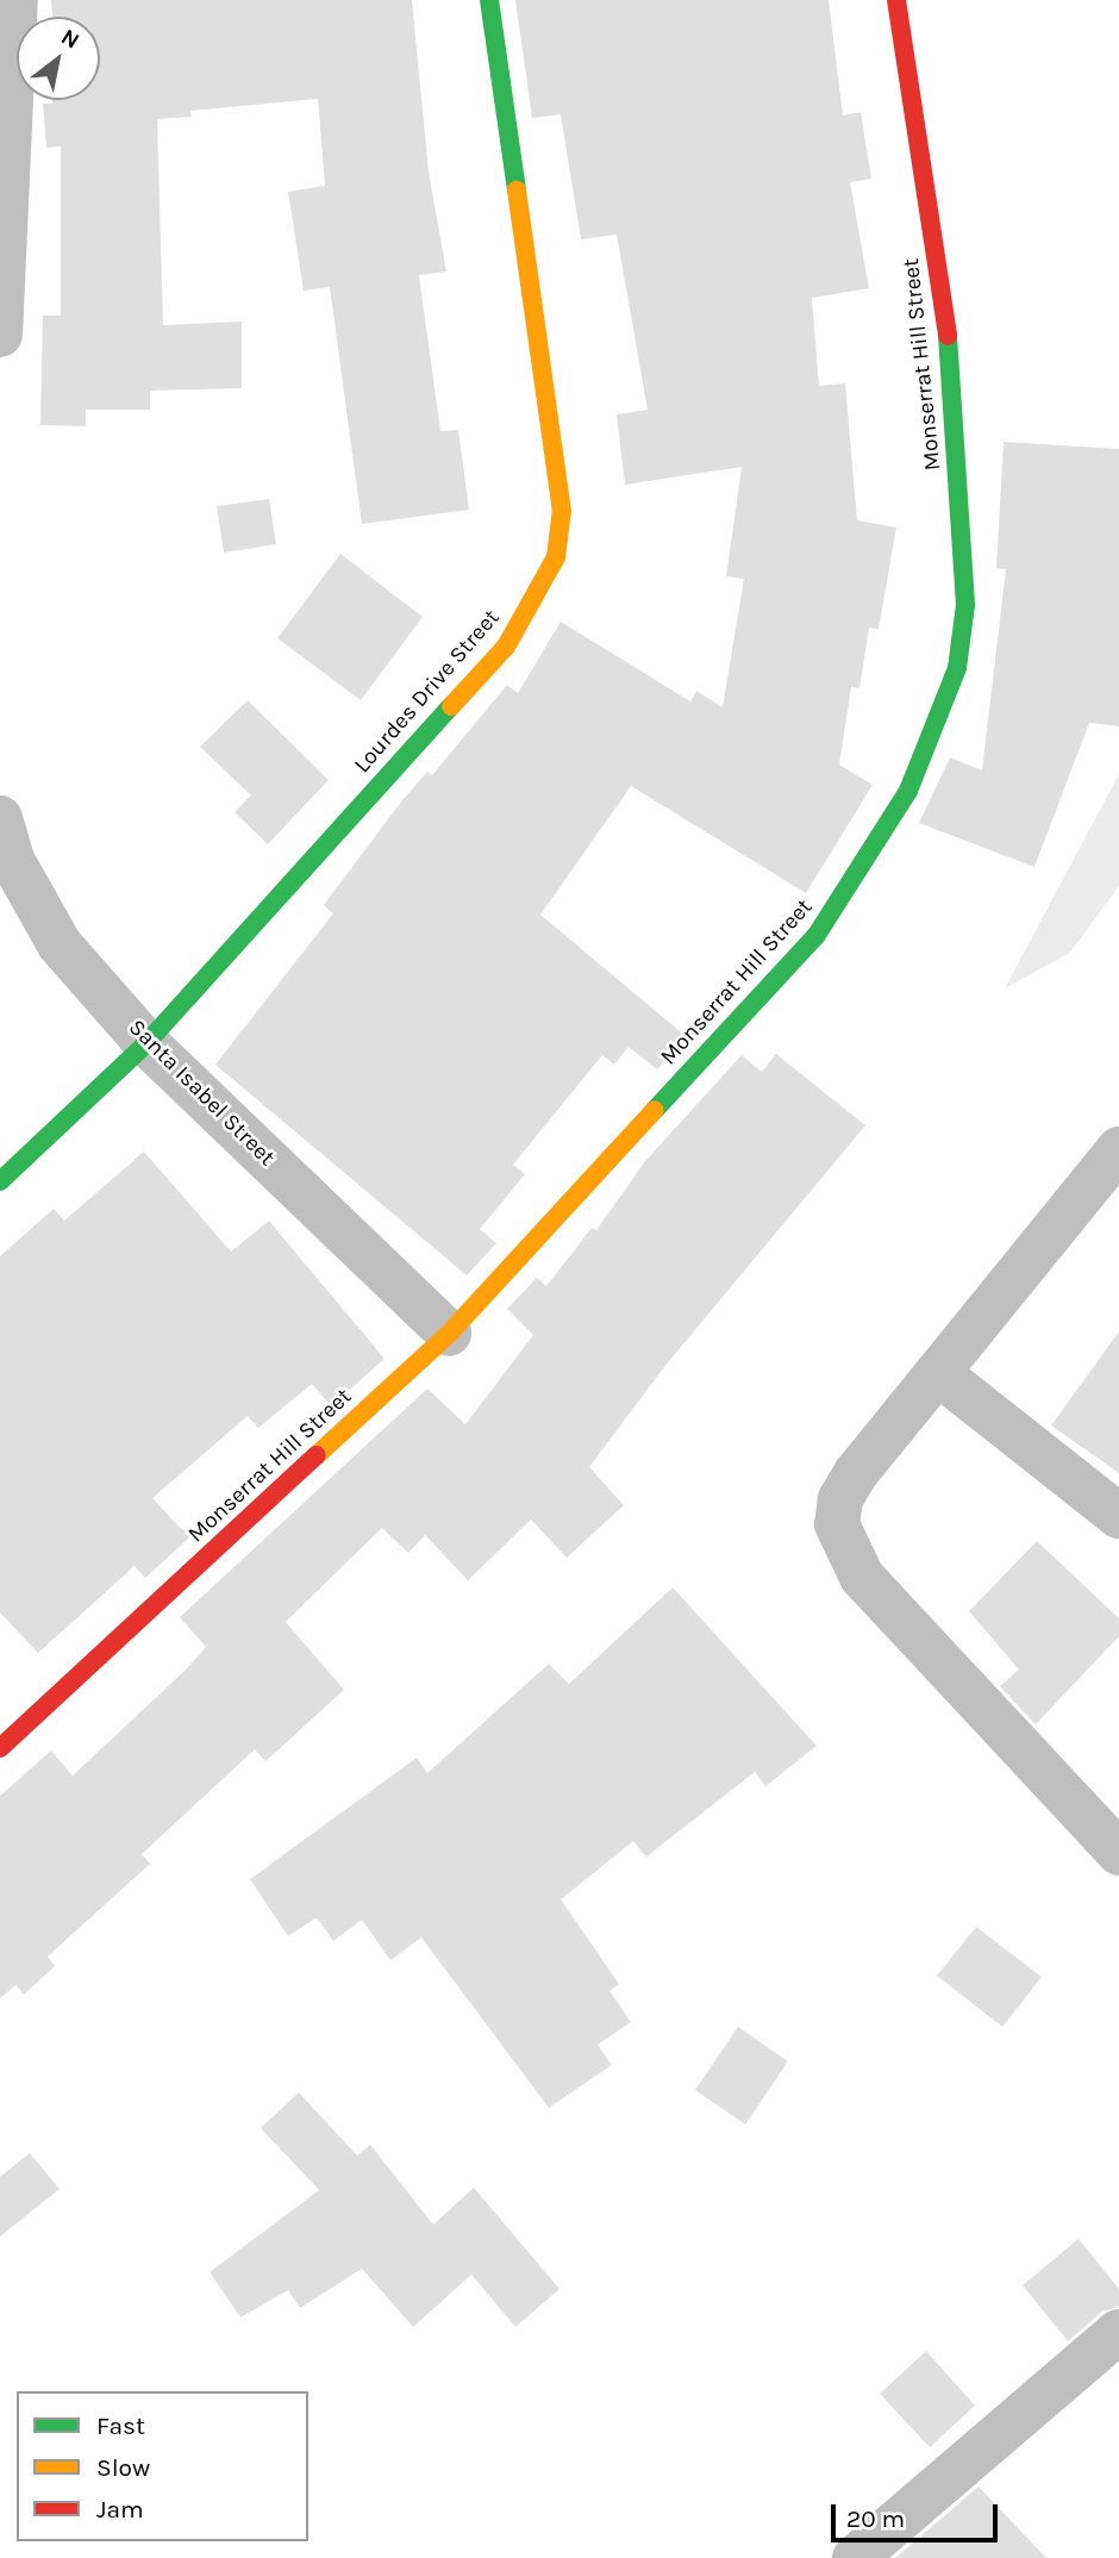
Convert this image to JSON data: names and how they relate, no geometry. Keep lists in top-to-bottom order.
{
  "streets": {
    "street": ["Monserrat Hill Street", "Lourdes Drive Street", "Santa Isabel Street"]
  },
  "crossings": [
    ["Monserrat Hill Street", "Santa Isabel Street"],
    ["Lourdes Drive Street", "Santa Isabel Street"]
  ],
  "legend": ["Fast", "Slow", "Jam"],
  "scale_bar": "20 m",
  "north": "top right"
}
